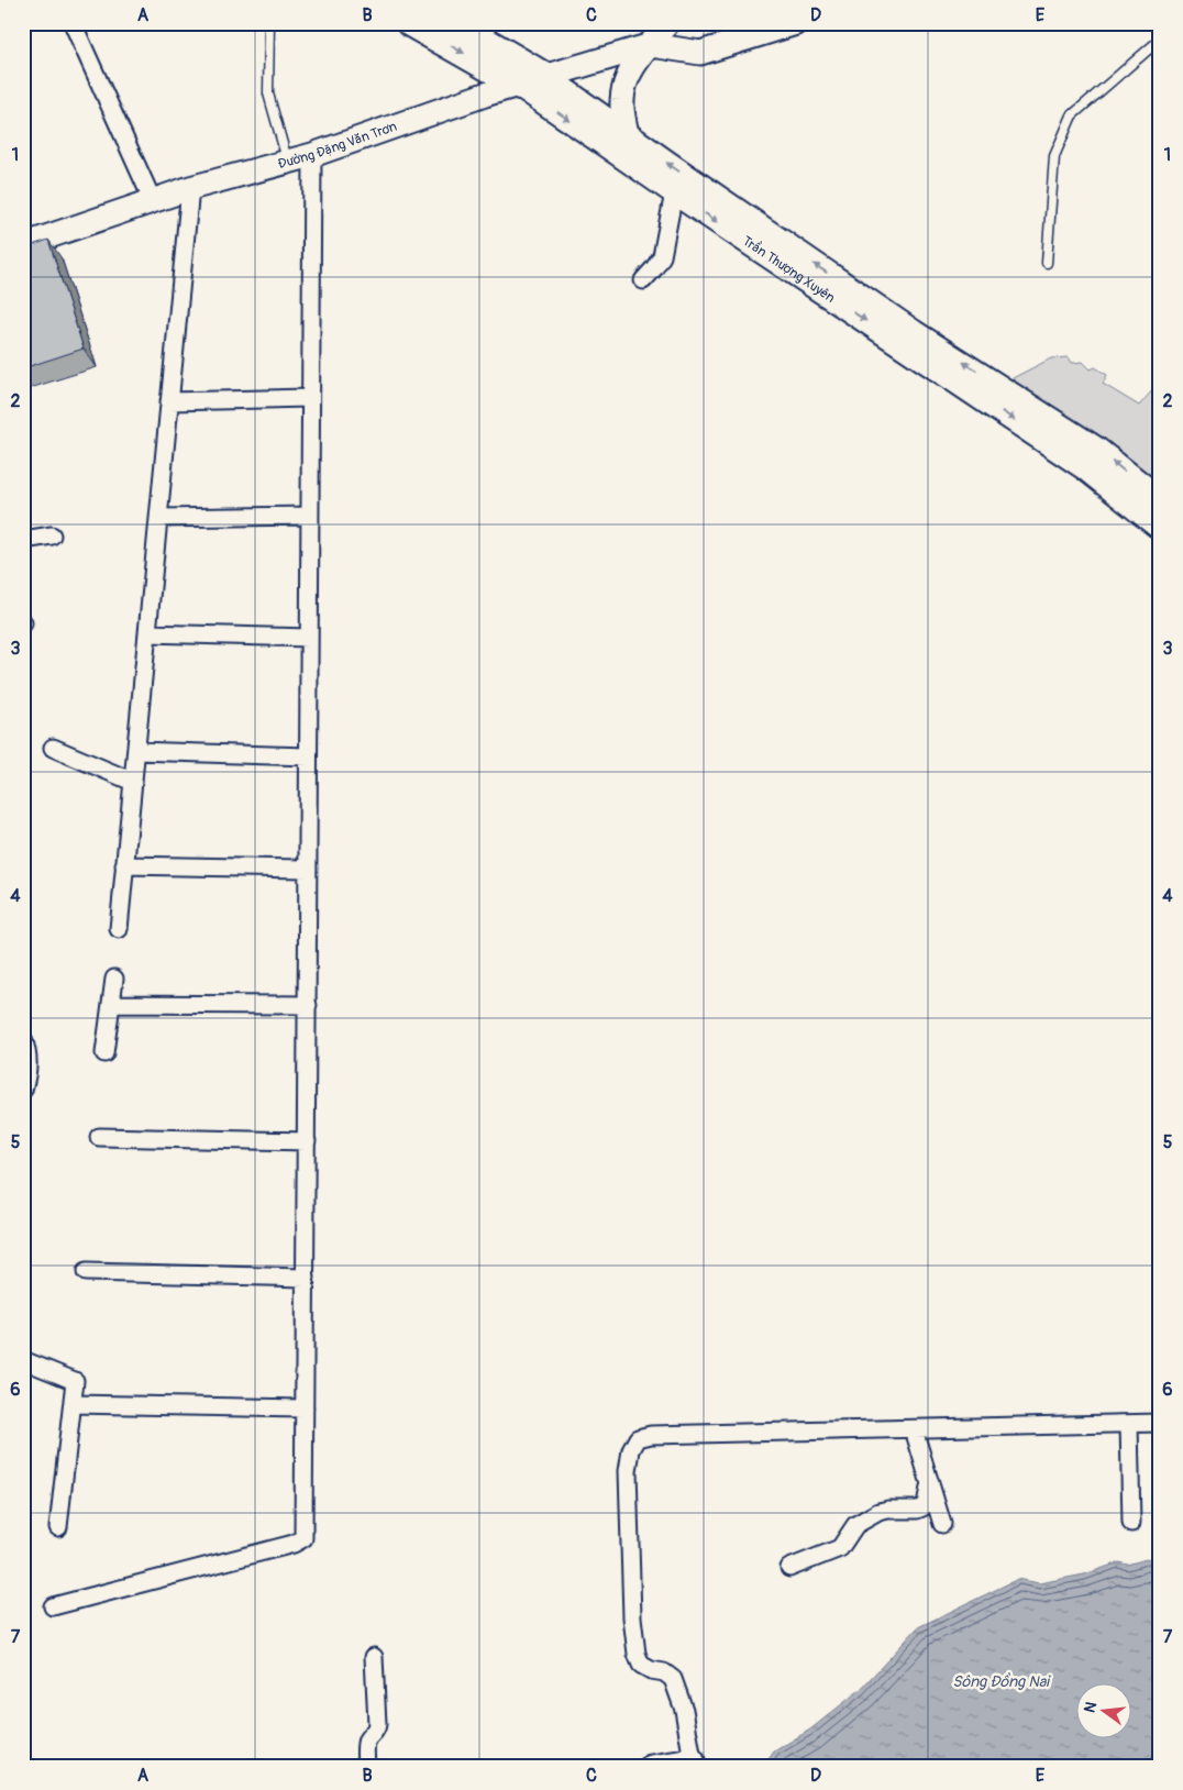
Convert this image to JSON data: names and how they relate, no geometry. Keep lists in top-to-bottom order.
{
  "streets": {
    "main road": ["Đường Đặng Văn Trơn", "Trần Thượng Xuyên"]
  },
  "crossings": [
    ["Đường Đặng Văn Trơn", "Trần Thượng Xuyên"]
  ],
  "water": ["Sông Đồng Nai"],
  "north": "left",
  "grid": {
    "columns": [
      "A",
      "B",
      "C",
      "D",
      "E"
    ],
    "rows": [
      "1",
      "2",
      "3",
      "4",
      "5",
      "6",
      "7"
    ]
  }
}
